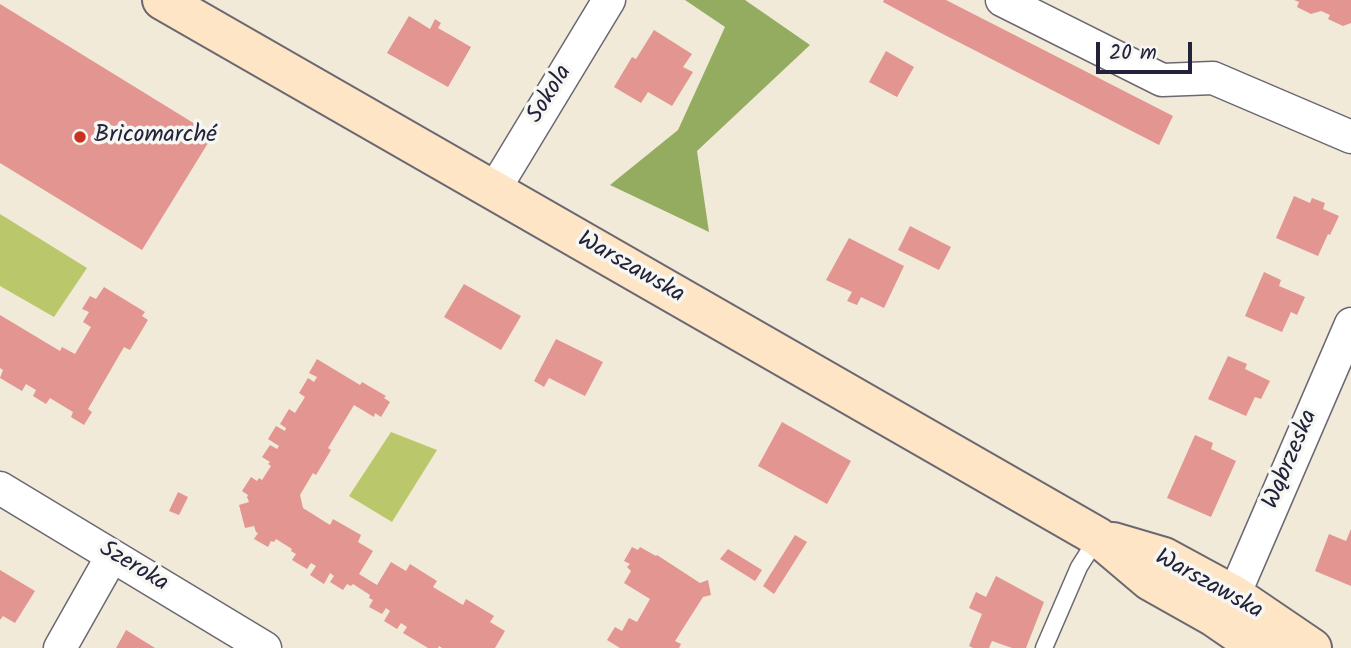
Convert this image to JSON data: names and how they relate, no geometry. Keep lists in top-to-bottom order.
{
  "streets": {
    "main road": ["Warszawska"],
    "street": ["Sokola", "Wąbrzeska", "Szeroka"]
  },
  "crossings": [
    ["Sokola", "Warszawska"],
    ["Warszawska", "Wąbrzeska"]
  ],
  "places": ["Bricomarché"],
  "scale_bar": "20 m"
}
